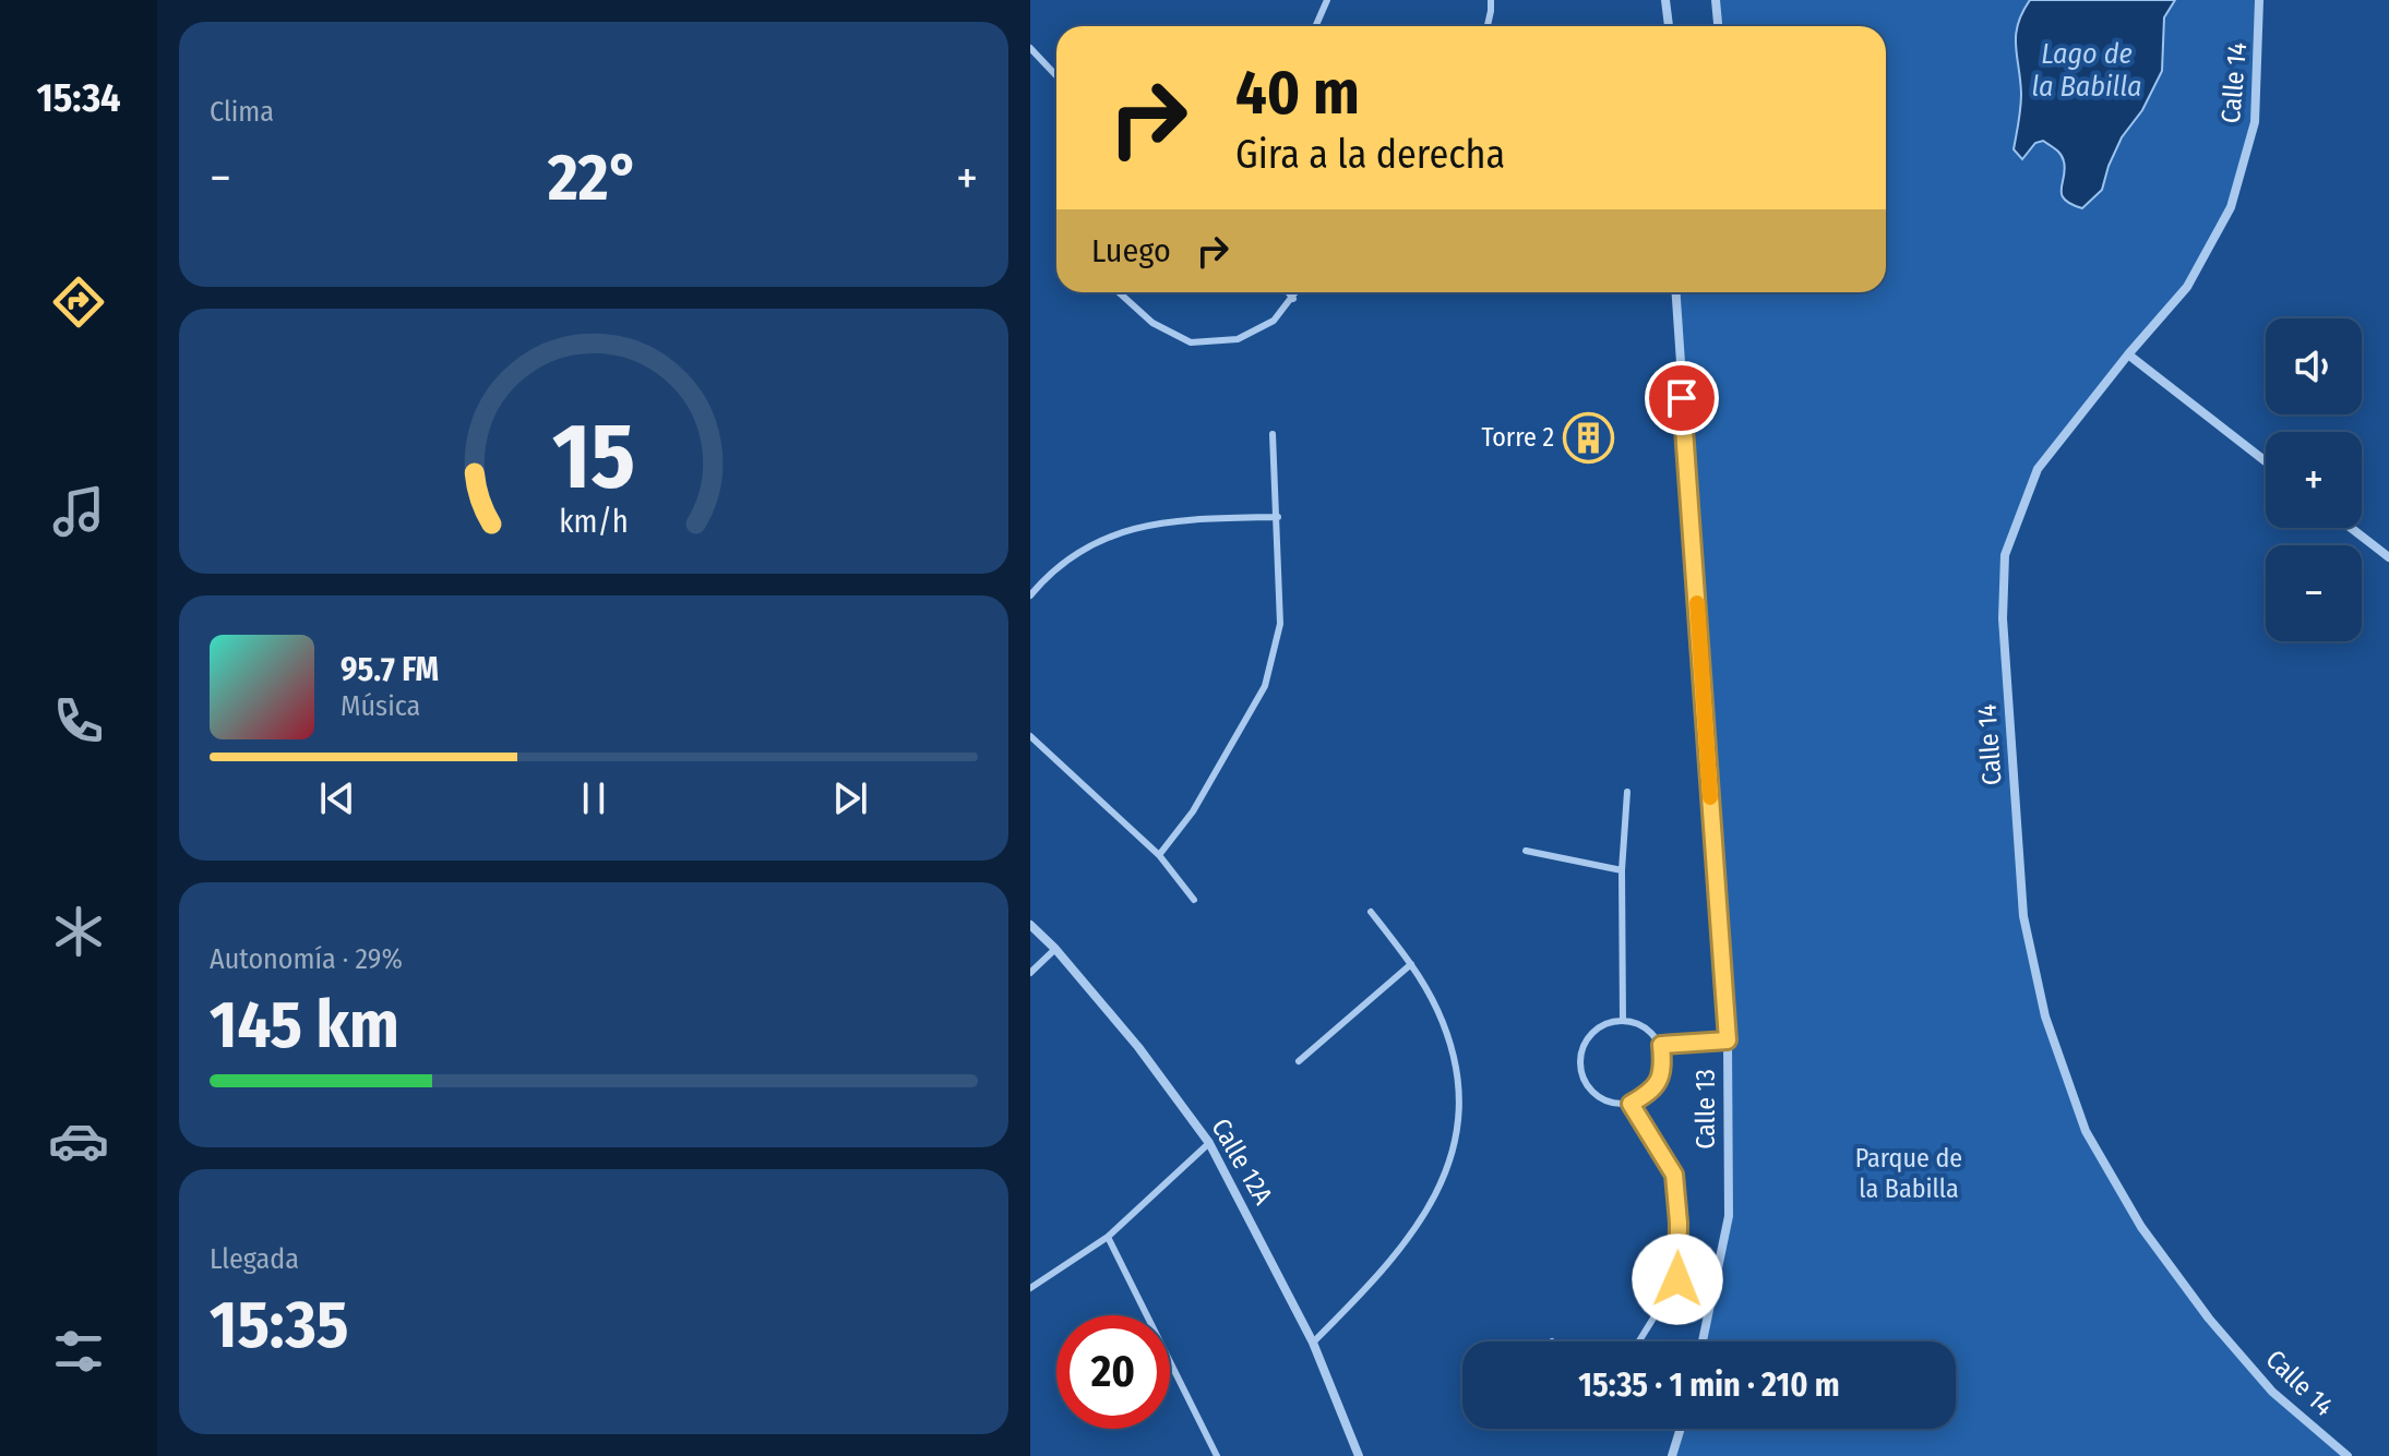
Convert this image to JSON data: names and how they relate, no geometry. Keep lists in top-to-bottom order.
{
  "streets": {
    "street": ["Calle 14", "Calle 13", "Calle 12A"]
  },
  "water": ["Lago de la Babilla"],
  "parks": ["Parque de la Babilla"],
  "places": {
    "building": ["Torre 2"]
  },
  "page": {
    "tabs": "15:34",
    "tile": [
      "Clima",
      ["Autonomía · 29%", "145 km"],
      ["Llegada", "15:35"]
    ],
    "turn": ["40 m", "Gira a la derecha"],
    "heat": ["−", "22°", "+"],
    "then": "Luego",
    "map_buttons": ["+", "−"],
    "song": ["95.7 FM", "Música"],
    "limit": "20",
    "trip": "15:35 · 1 min · 210 m",
    "gauge": ["15", "km/h"]
  }
}
